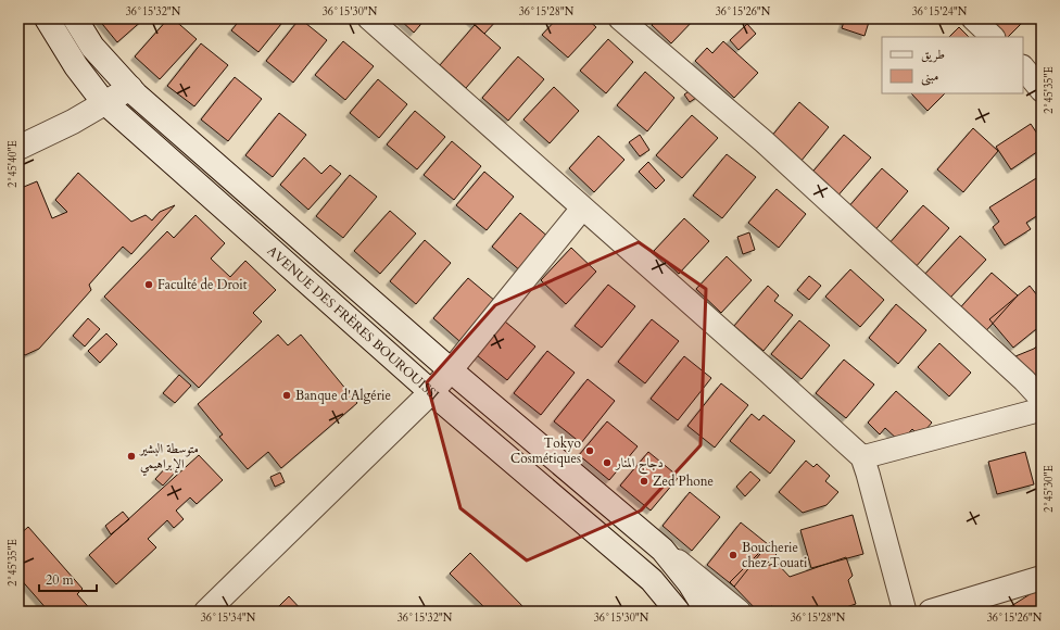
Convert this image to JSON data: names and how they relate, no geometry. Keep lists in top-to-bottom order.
{
  "streets": {
    "main road": ["AVENUE DES FRÈRES BOUROUISSI"]
  },
  "places": [
    "Faculté de Droit",
    "Banque d'Algérie",
    "Tokyo Cosmétiques",
    "متوسطة البشير الإبراهيمي",
    "دجاج المنار",
    "Zed Phone",
    "Boucherie chez Touati"
  ],
  "legend": ["طريق", "مبنى"],
  "scale_bar": "20 m",
  "coordinates": [
    "36°15'32\"N",
    "36°15'30\"N",
    "36°15'28\"N",
    "36°15'26\"N",
    "36°15'24\"N",
    "2°45'35\"E",
    "2°45'40\"E",
    "2°45'30\"E",
    "36°15'34\"N"
  ]
}
